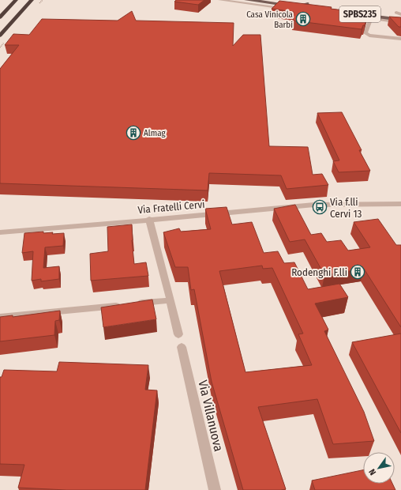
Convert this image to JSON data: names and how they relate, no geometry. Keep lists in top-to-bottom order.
{
  "streets": {
    "main road": ["SPBS235"],
    "street": ["Via Fratelli Cervi", "Via Villanuova"]
  },
  "places": {
    "building": ["Casa Vinicola Barbi", "Almag", "Rodenghi F.lli"],
    "bus stop": ["Via f.lli Cervi 13"]
  },
  "north": "bottom left"
}
